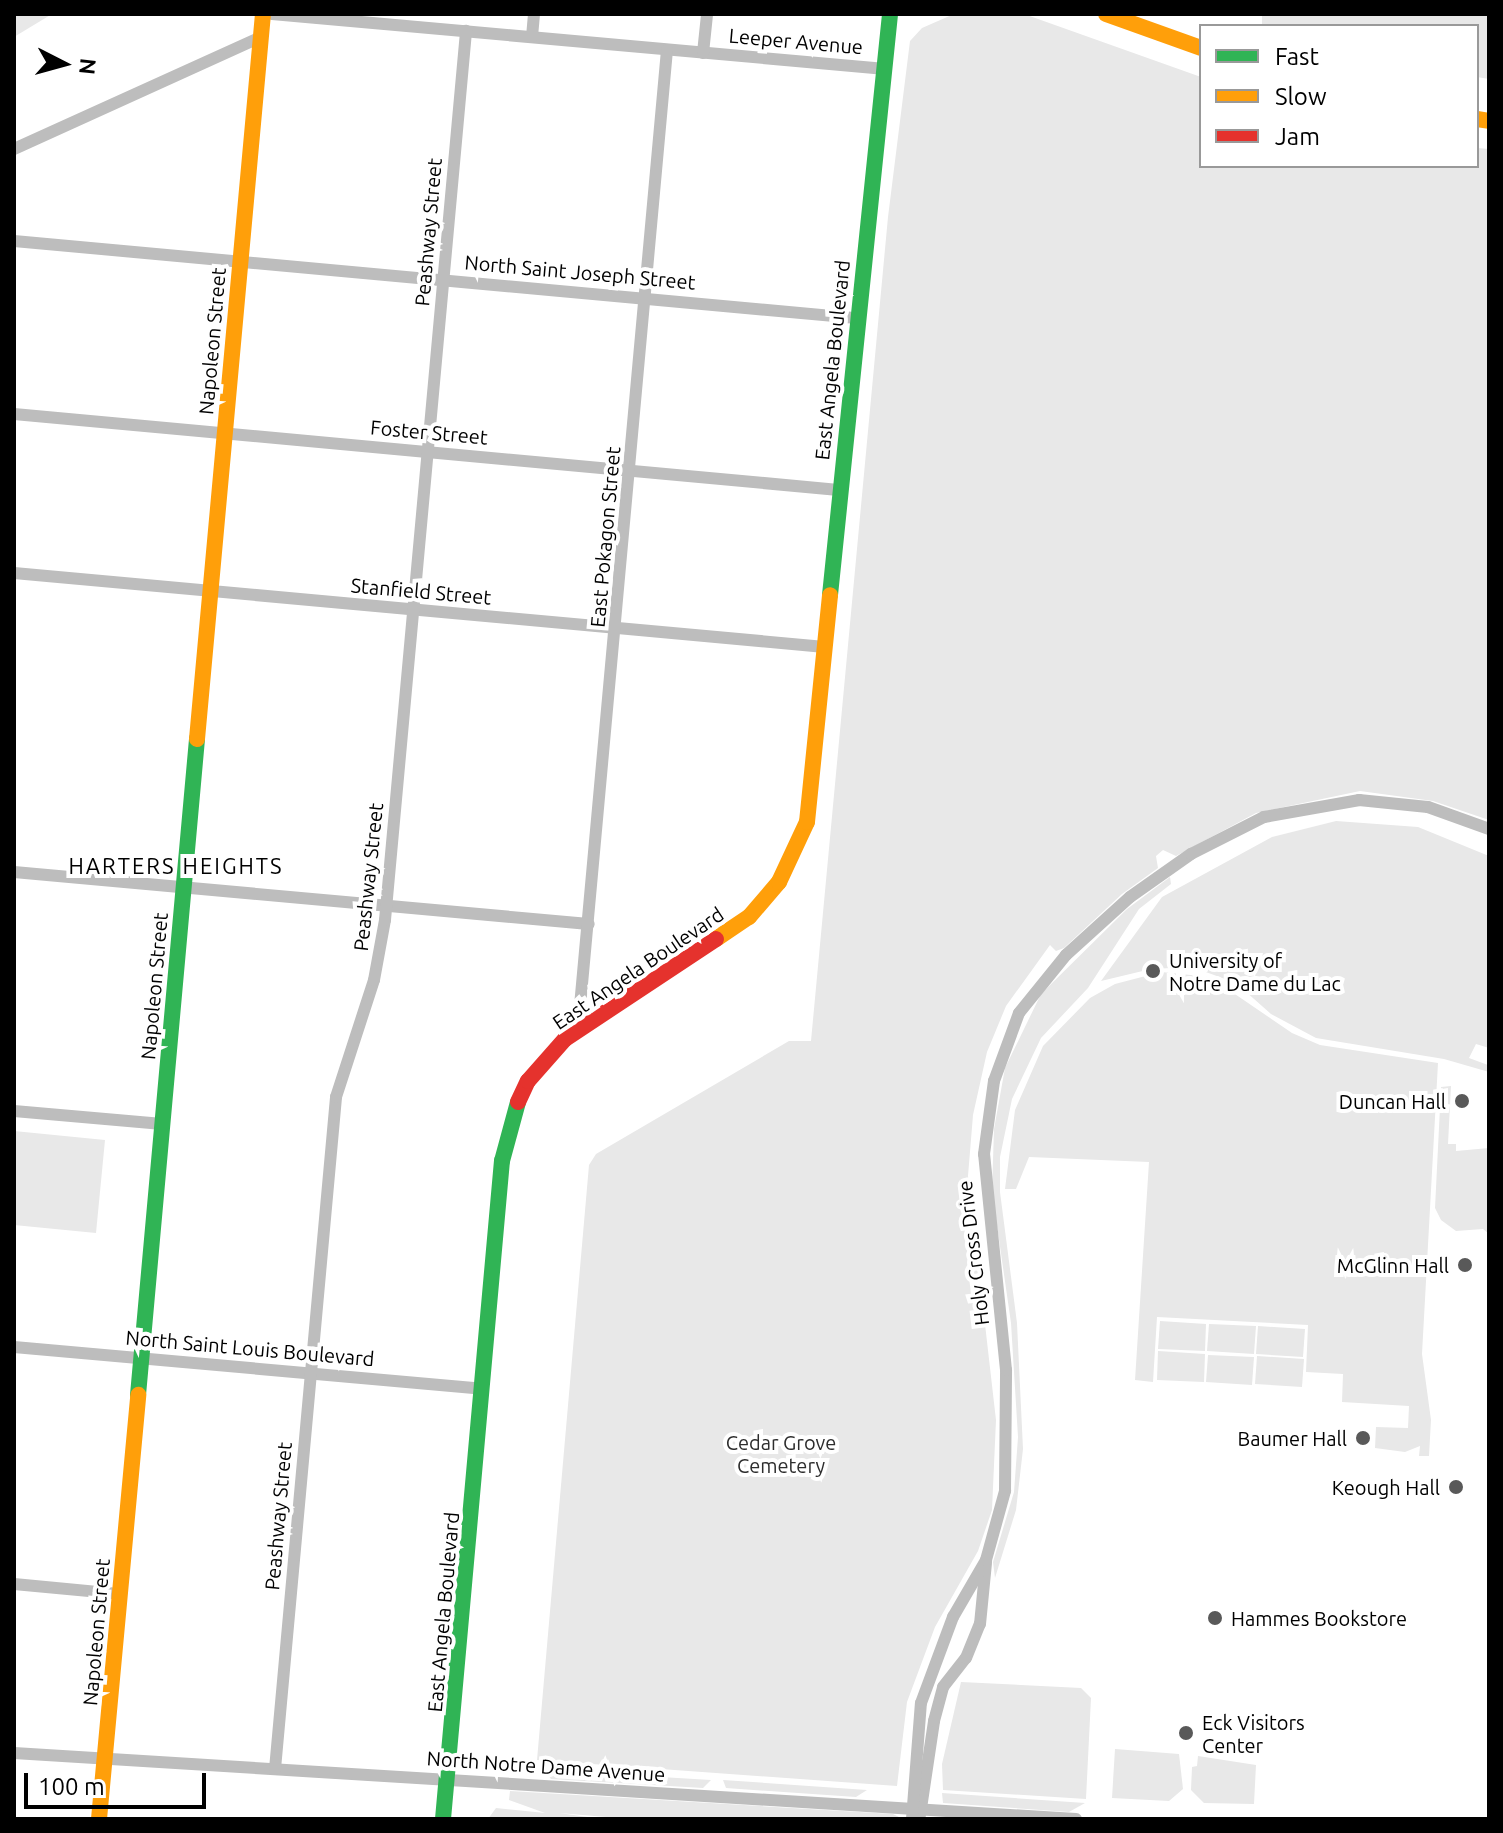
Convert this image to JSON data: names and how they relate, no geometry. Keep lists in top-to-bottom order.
{
  "streets": {
    "main road": ["Napoleon Street", "East Angela Boulevard"],
    "street": [
      "Leeper Avenue",
      "Peashway Street",
      "North Saint Joseph Street",
      "Foster Street",
      "East Pokagon Street",
      "Stanfield Street",
      "Holy Cross Drive",
      "North Saint Louis Boulevard",
      "North Notre Dame Avenue"
    ]
  },
  "crossings": [
    ["Leeper Avenue", "Peashway Street"],
    ["Leeper Avenue", "East Angela Boulevard"],
    ["Leeper Avenue", "East Pokagon Street"],
    ["Peashway Street", "North Saint Joseph Street"],
    ["Peashway Street", "Foster Street"],
    ["Peashway Street", "Stanfield Street"],
    ["Peashway Street", "North Saint Louis Boulevard"],
    ["Peashway Street", "North Notre Dame Avenue"],
    ["North Saint Joseph Street", "Napoleon Street"],
    ["North Saint Joseph Street", "East Angela Boulevard"],
    ["North Saint Joseph Street", "East Pokagon Street"],
    ["Napoleon Street", "Foster Street"],
    ["Napoleon Street", "Stanfield Street"],
    ["Napoleon Street", "North Saint Louis Boulevard"],
    ["Napoleon Street", "North Notre Dame Avenue"],
    ["East Angela Boulevard", "Foster Street"],
    ["East Angela Boulevard", "East Pokagon Street"],
    ["East Angela Boulevard", "Stanfield Street"],
    ["East Angela Boulevard", "North Saint Louis Boulevard"],
    ["East Angela Boulevard", "North Notre Dame Avenue"],
    ["Foster Street", "East Pokagon Street"],
    ["East Pokagon Street", "Stanfield Street"],
    ["Holy Cross Drive", "North Notre Dame Avenue"]
  ],
  "districts": ["HARTERS HEIGHTS"],
  "parks": ["Cedar Grove Cemetery"],
  "places": [
    "University of Notre Dame du Lac",
    "Duncan Hall",
    "McGlinn Hall",
    "Baumer Hall",
    "Keough Hall",
    "Hammes Bookstore",
    "Eck Visitors Center"
  ],
  "legend": ["Fast", "Slow", "Jam"],
  "scale_bar": "100 m",
  "north": "right"
}
